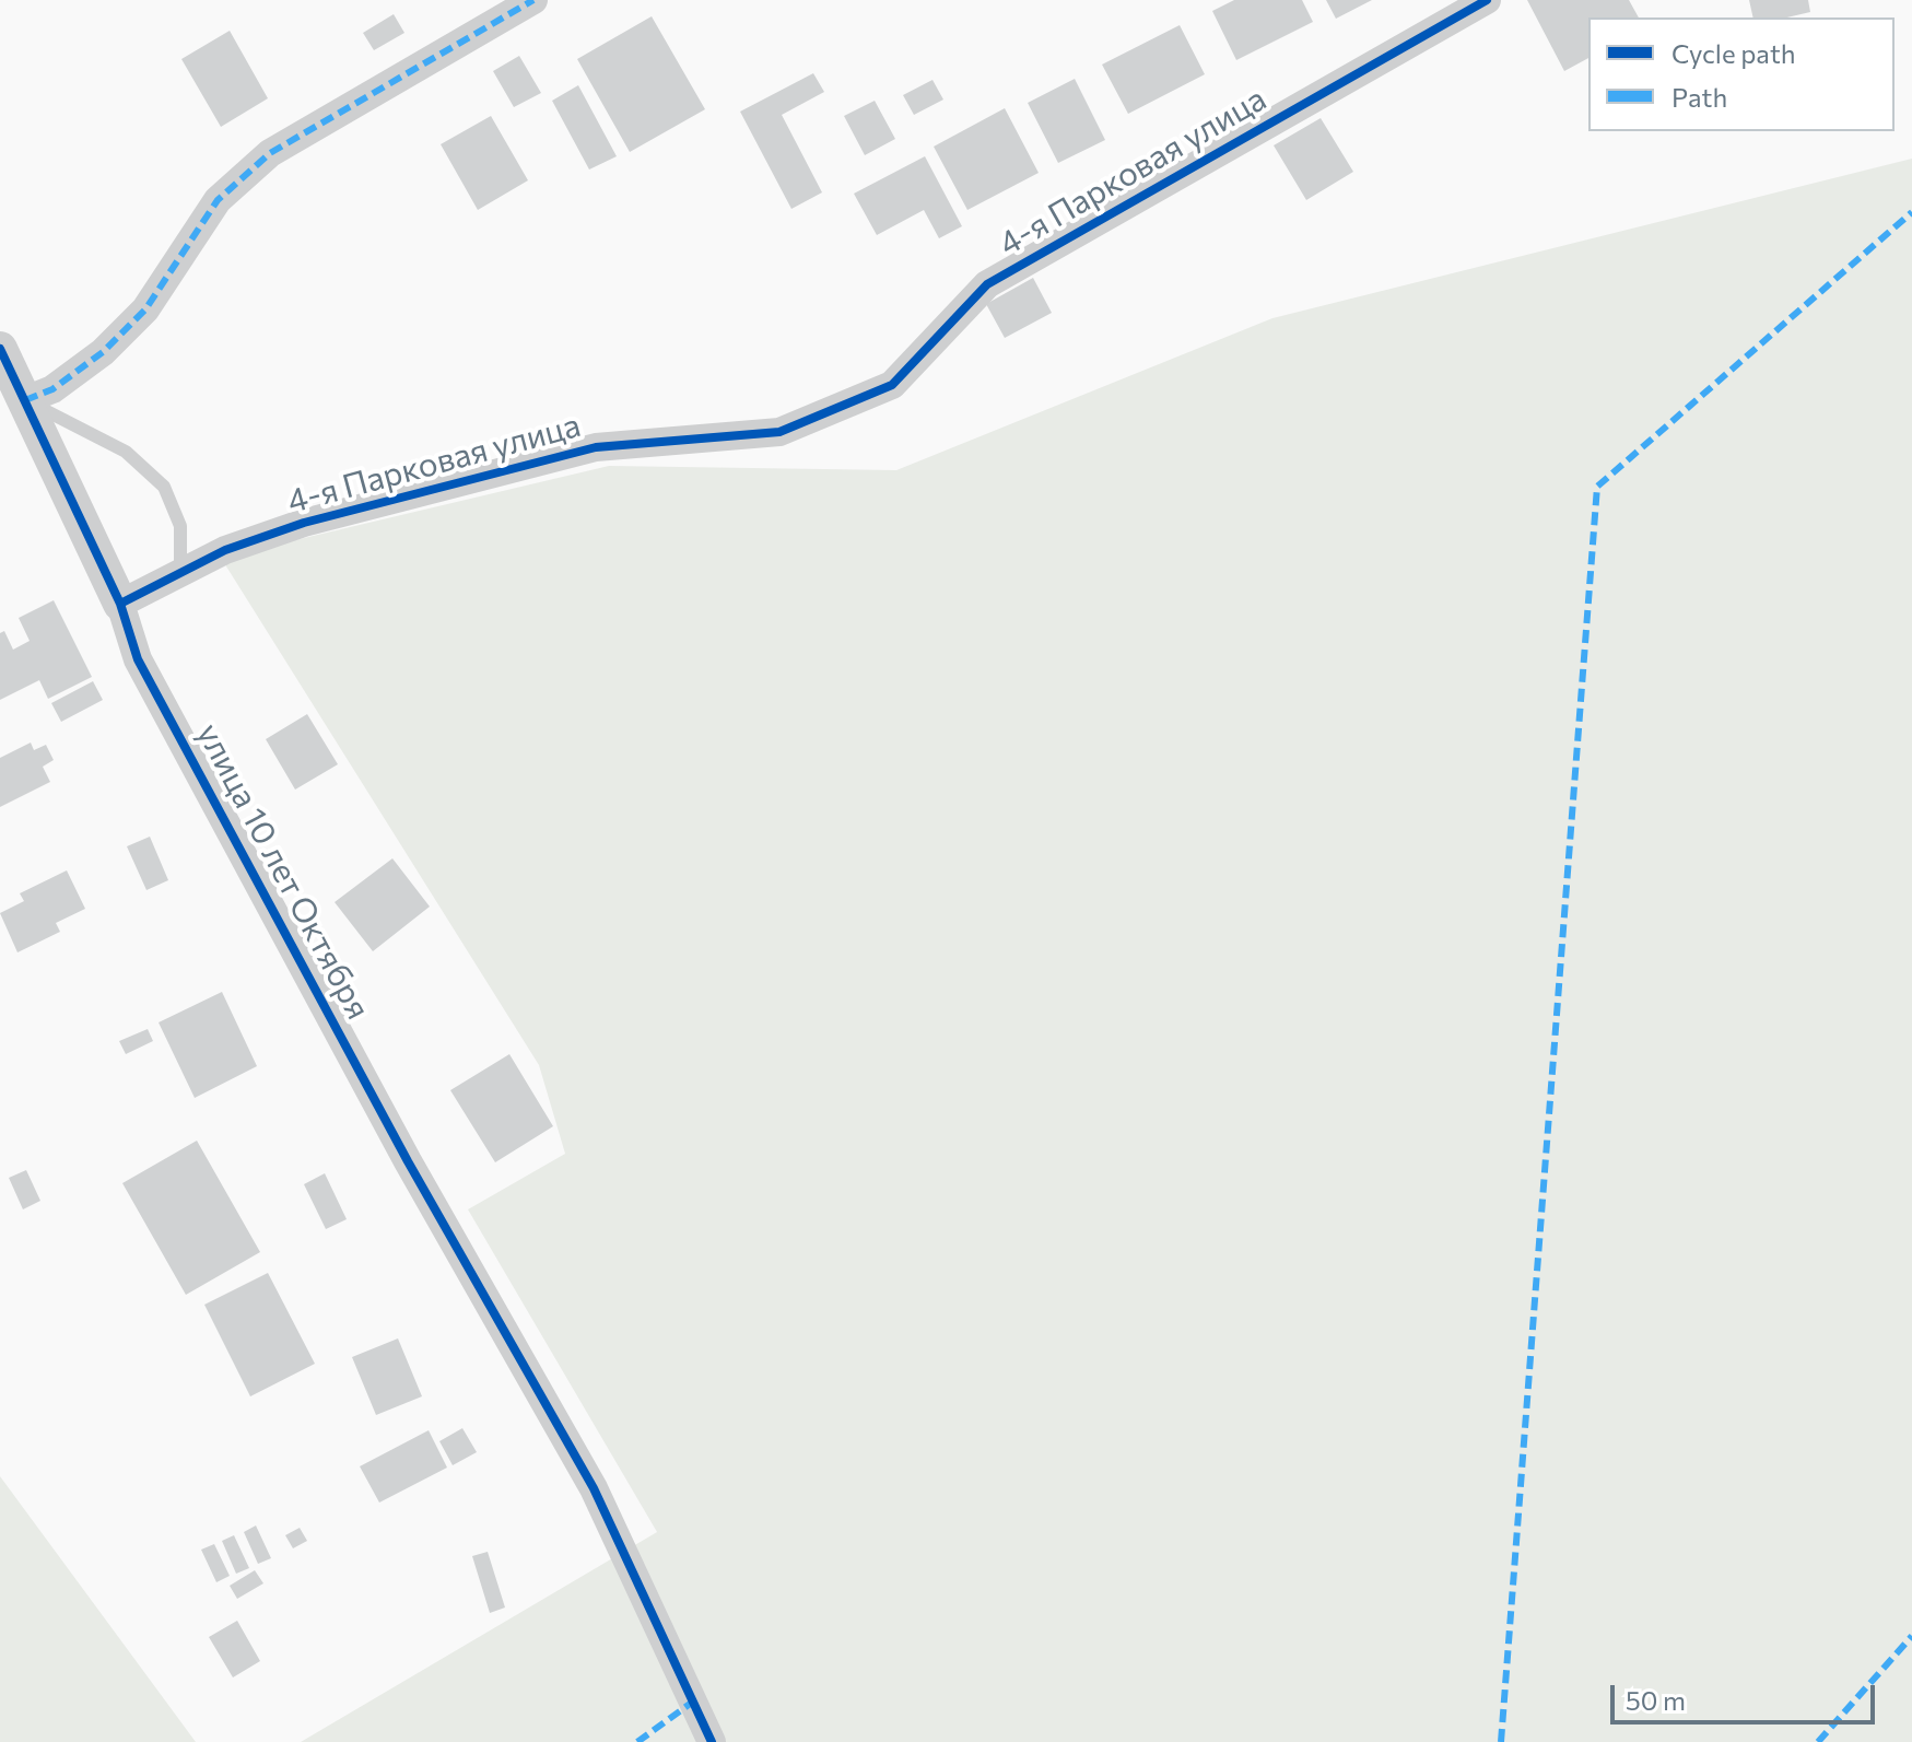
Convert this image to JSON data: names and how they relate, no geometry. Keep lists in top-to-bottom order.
{
  "streets": {
    "street": ["4-я Парковая улица", "улица 10 лет Октября"]
  },
  "crossings": [
    ["4-я Парковая улица", "улица 10 лет Октября"]
  ],
  "legend": ["Cycle path", "Path"],
  "scale_bar": "50 m"
}
